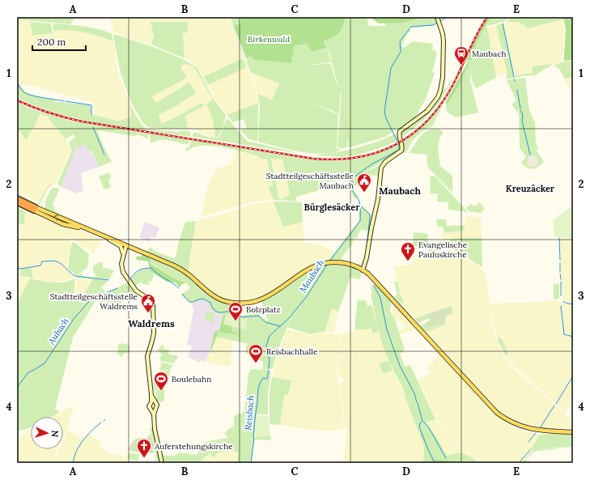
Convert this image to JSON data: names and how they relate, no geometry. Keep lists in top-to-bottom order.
{
  "districts": [
    "Kreuzäcker",
    "Maubach",
    "Bürglesäcker",
    "Waldrems"
  ],
  "water": ["Maubach", "Aubach", "Reisbach"],
  "parks": ["Birkenwald"],
  "places": {
    "station": ["Maubach"],
    "public building": ["Stadtteilgeschäftsstelle Maubach", "Stadtteilgeschäftsstelle Waldrems"],
    "church": ["Evangelische Pauluskirche", "Auferstehungskirche"],
    "sports": ["Bolzplatz", "Reisbachhalle", "Boulebahn"]
  },
  "scale_bar": "200 m",
  "north": "right",
  "grid": {
    "columns": [
      "A",
      "B",
      "C",
      "D",
      "E"
    ],
    "rows": [
      "1",
      "2",
      "3",
      "4"
    ]
  }
}
